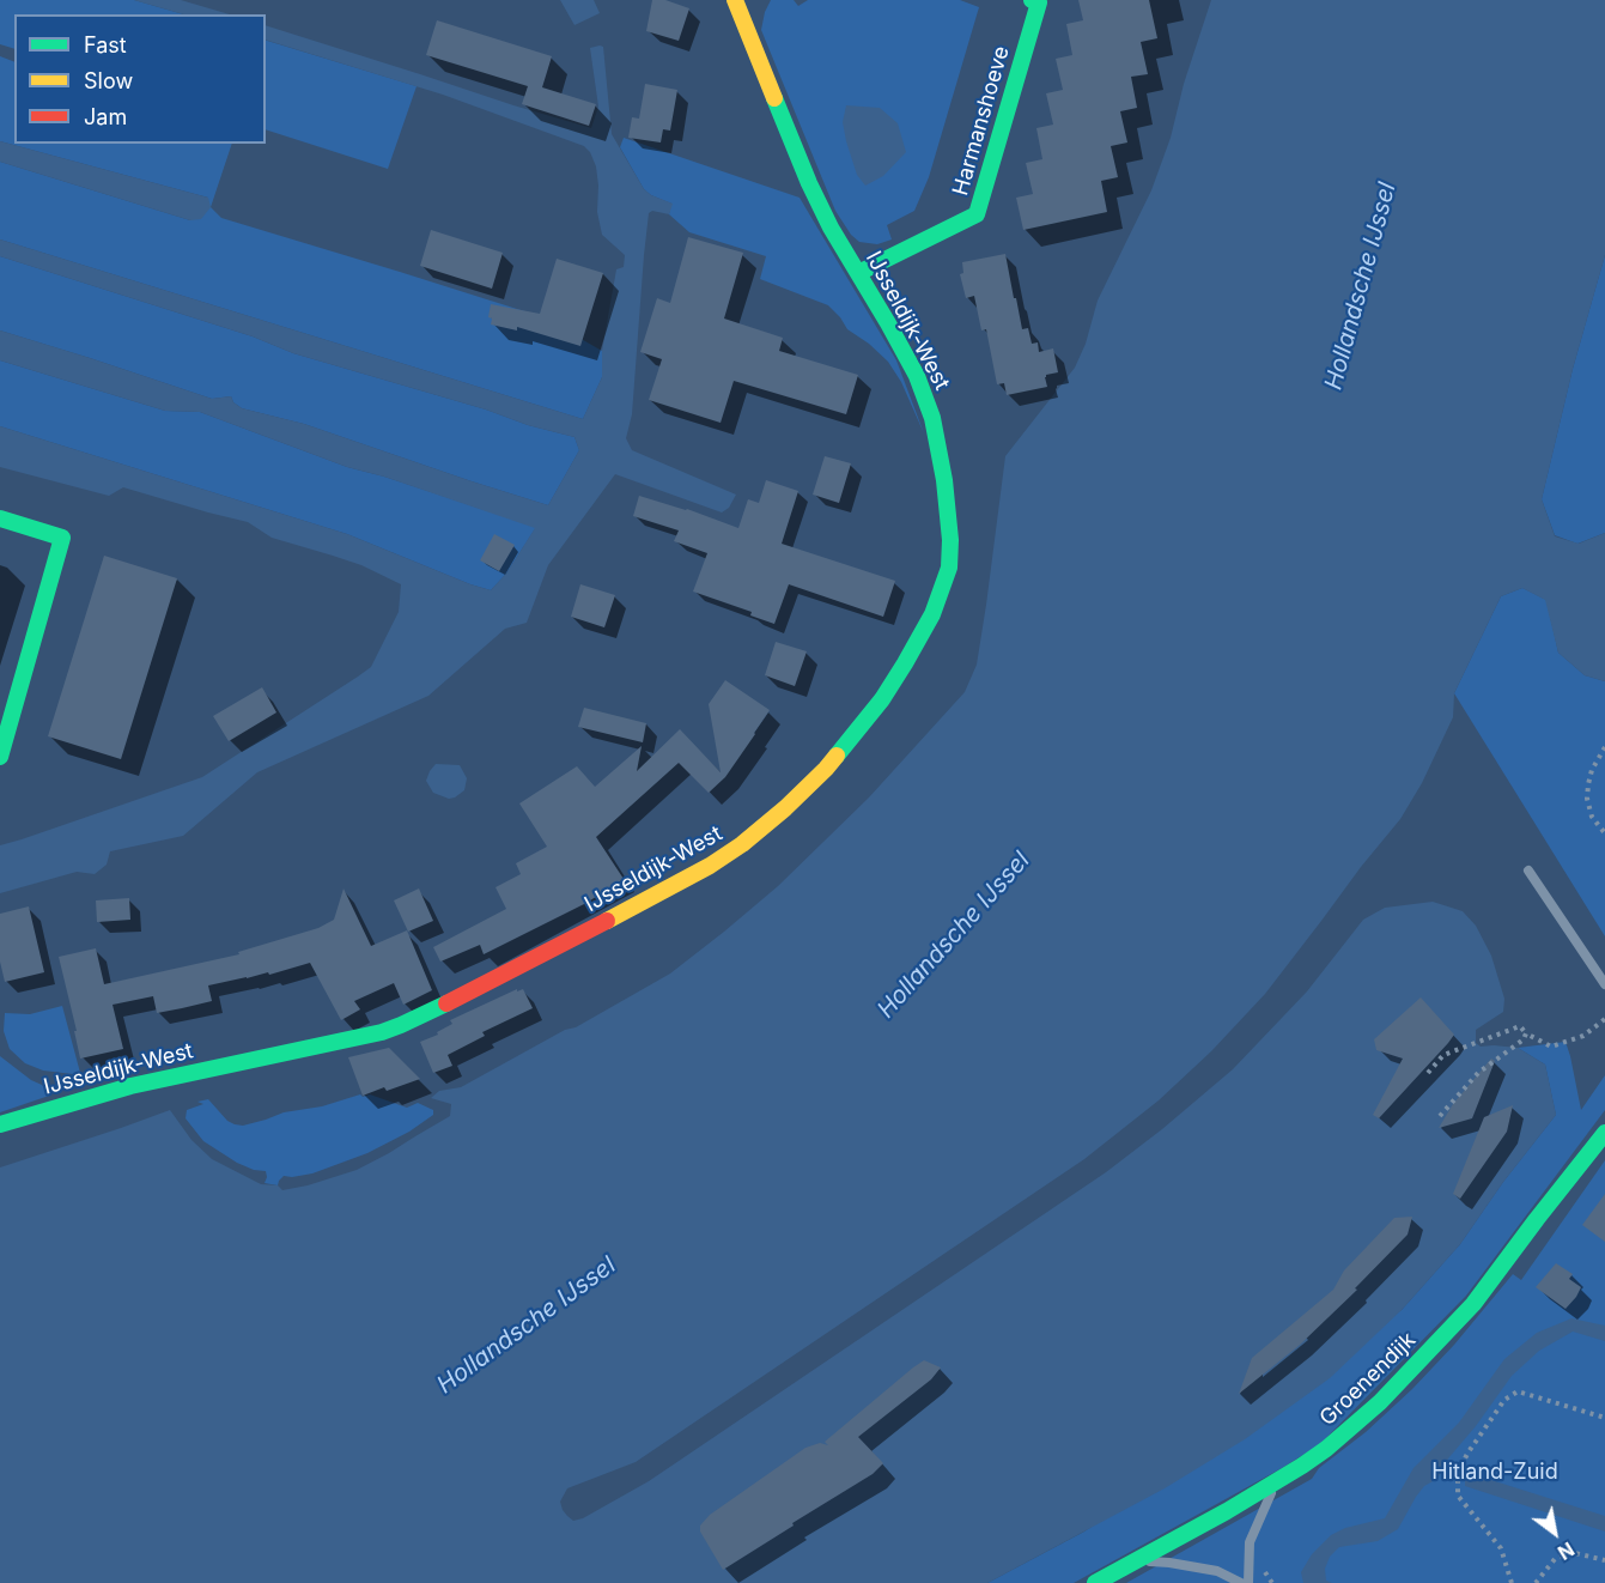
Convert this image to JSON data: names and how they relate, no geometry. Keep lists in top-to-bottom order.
{
  "streets": {
    "street": ["Harmanshoeve", "IJsseldijk-West", "Groenendijk"]
  },
  "crossings": [
    ["Harmanshoeve", "IJsseldijk-West"]
  ],
  "water": ["Hollandsche IJssel"],
  "parks": ["Hitland-Zuid"],
  "legend": ["Fast", "Slow", "Jam"],
  "north": "bottom right"
}
